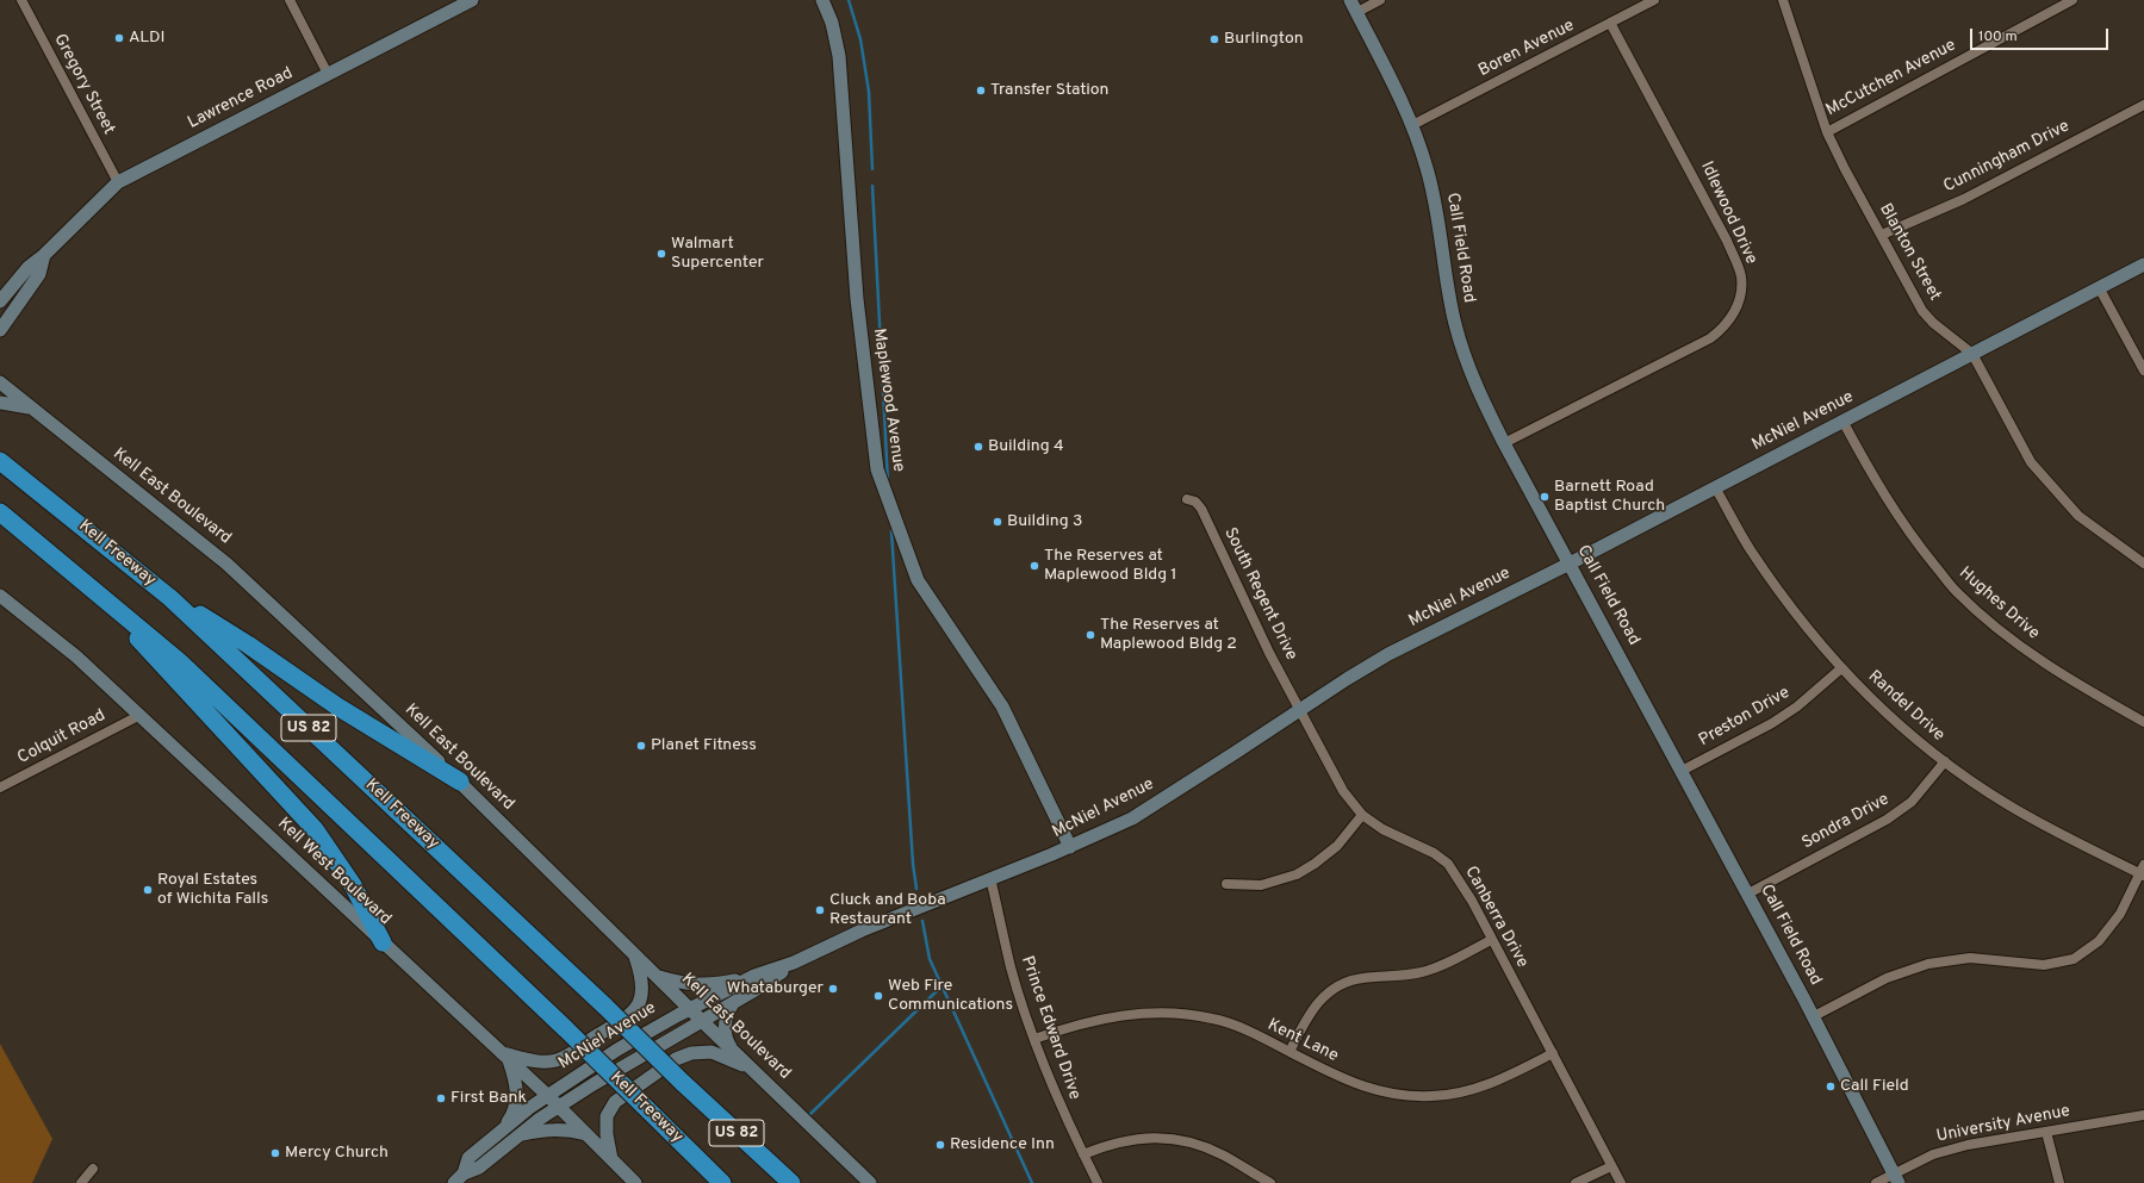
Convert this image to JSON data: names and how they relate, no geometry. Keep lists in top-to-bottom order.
{
  "streets": {
    "highway": ["Kell Freeway", "US 82"],
    "main road": [
      "Lawrence Road",
      "Call Field Road",
      "Maplewood Avenue",
      "McNiel Avenue",
      "Kell East Boulevard",
      "Kell West Boulevard"
    ],
    "street": [
      "Boren Avenue",
      "McCutchen Avenue",
      "Gregory Street",
      "Cunningham Drive",
      "Idlewood Drive",
      "Blanton Street",
      "South Regent Drive",
      "Hughes Drive",
      "Randel Drive",
      "Preston Drive",
      "Colquit Road",
      "Sondra Drive",
      "Canberra Drive",
      "Prince Edward Drive",
      "Kent Lane",
      "University Avenue"
    ]
  },
  "crossings": [
    ["Boren Avenue", "Idlewood Drive"],
    ["Boren Avenue", "Call Field Road"],
    ["McCutchen Avenue", "Blanton Street"],
    ["Gregory Street", "Lawrence Road"],
    ["Cunningham Drive", "Blanton Street"],
    ["Idlewood Drive", "Call Field Road"],
    ["Call Field Road", "McNiel Avenue"],
    ["Call Field Road", "Preston Drive"],
    ["Call Field Road", "Sondra Drive"],
    ["Call Field Road", "University Avenue"],
    ["Blanton Street", "McNiel Avenue"],
    ["Maplewood Avenue", "McNiel Avenue"],
    ["McNiel Avenue", "Kell East Boulevard"],
    ["McNiel Avenue", "South Regent Drive"],
    ["McNiel Avenue", "Hughes Drive"],
    ["McNiel Avenue", "Randel Drive"],
    ["McNiel Avenue", "Kell West Boulevard"],
    ["McNiel Avenue", "Canberra Drive"],
    ["McNiel Avenue", "Prince Edward Drive"],
    ["South Regent Drive", "Canberra Drive"],
    ["Randel Drive", "Preston Drive"],
    ["Randel Drive", "Sondra Drive"],
    ["Colquit Road", "Kell West Boulevard"],
    ["Canberra Drive", "Kent Lane"],
    ["Prince Edward Drive", "Kent Lane"]
  ],
  "places": [
    "ALDI",
    "Burlington",
    "Transfer Station",
    "Walmart Supercenter",
    "Building 4",
    "Barnett Road Baptist Church",
    "Building 3",
    "The Reserves at Maplewood Bldg 1",
    "The Reserves at Maplewood Bldg 2",
    "Planet Fitness",
    "Royal Estates of Wichita Falls",
    "Cluck and Boba Restaurant",
    "Whataburger",
    "Web Fire Communications",
    "Call Field",
    "First Bank",
    "Residence Inn",
    "Mercy Church"
  ],
  "scale_bar": "100 m"
}
